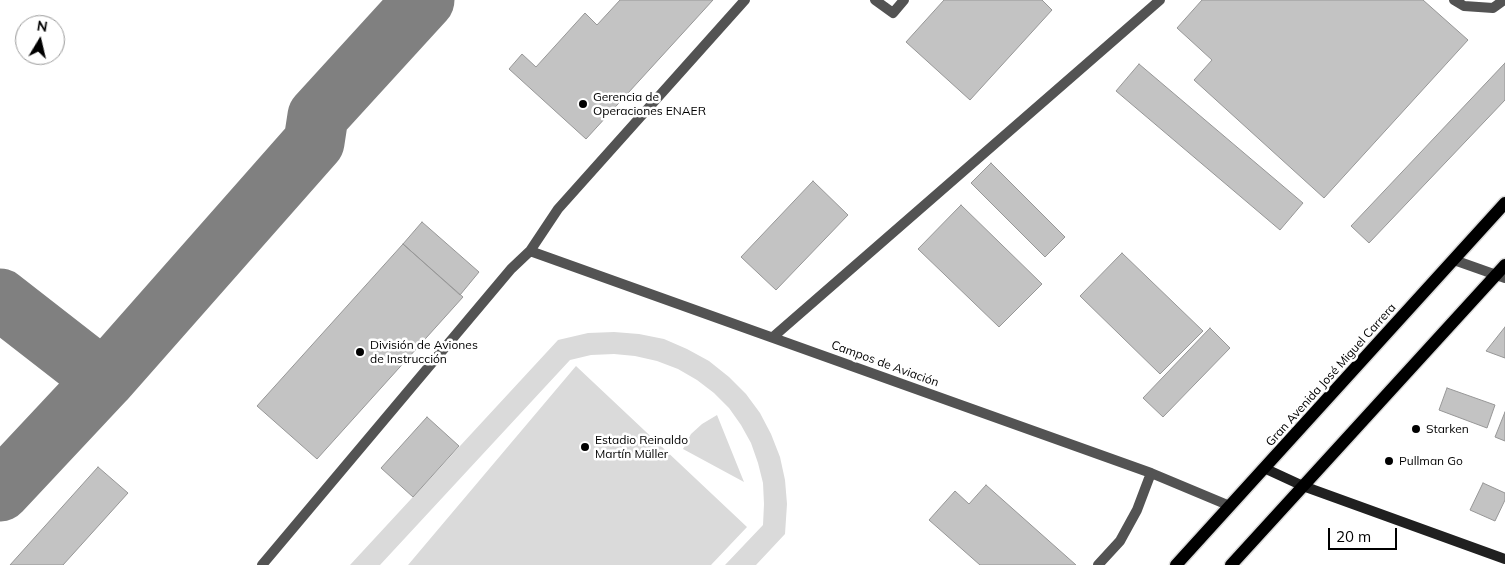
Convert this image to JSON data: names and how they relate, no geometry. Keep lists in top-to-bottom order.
{
  "streets": {
    "main road": ["Gran Avenida José Miguel Carrera"],
    "street": ["Campos de Aviación"]
  },
  "crossings": [
    ["Campos de Aviación", "Gran Avenida José Miguel Carrera"]
  ],
  "places": [
    "Gerencia de Operaciones ENAER",
    "División de Aviones de Instrucción",
    "Starken",
    "Estadio Reinaldo Martín Müller",
    "Pullman Go"
  ],
  "scale_bar": "20 m",
  "north": "top"
}
